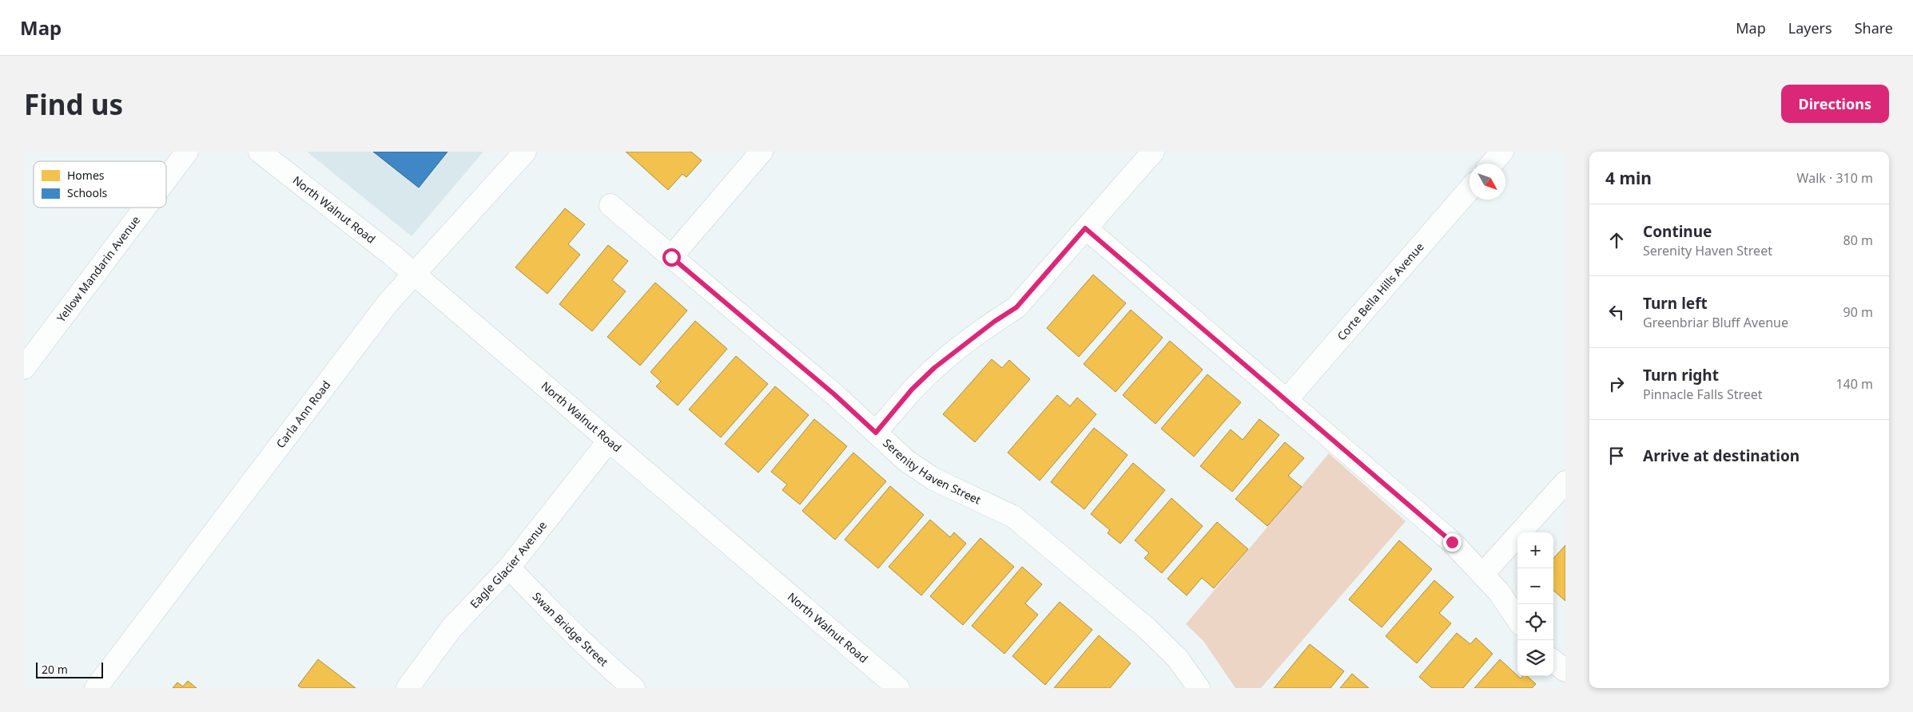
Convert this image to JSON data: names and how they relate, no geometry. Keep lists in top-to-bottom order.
{
  "streets": {
    "street": [
      "North Walnut Road",
      "Yellow Mandarin Avenue",
      "Corte Bella Hills Avenue",
      "Carla Ann Road",
      "Serenity Haven Street",
      "Eagle Glacier Avenue",
      "Swan Bridge Street"
    ]
  },
  "crossings": [
    ["North Walnut Road", "Carla Ann Road"],
    ["North Walnut Road", "Eagle Glacier Avenue"],
    ["Eagle Glacier Avenue", "Swan Bridge Street"]
  ],
  "legend": ["Homes", "Schools"],
  "scale_bar": "20 m",
  "north": "bottom right",
  "page": {
    "header": "Map",
    "nav": ["Map", "Layers", "Share"],
    "buttons": "Directions",
    "title": "Find us",
    "heading": ["4 min", "Walk · 310 m"],
    "list": [
      ["Continue", "Serenity Haven Street", "80 m"],
      ["Turn left", "Greenbriar Bluff Avenue", "90 m"],
      ["Turn right", "Pinnacle Falls Street", "140 m"],
      "Arrive at destination"
    ],
    "map_buttons": ["+", "−"],
    "scale": "20 m"
  }
}
